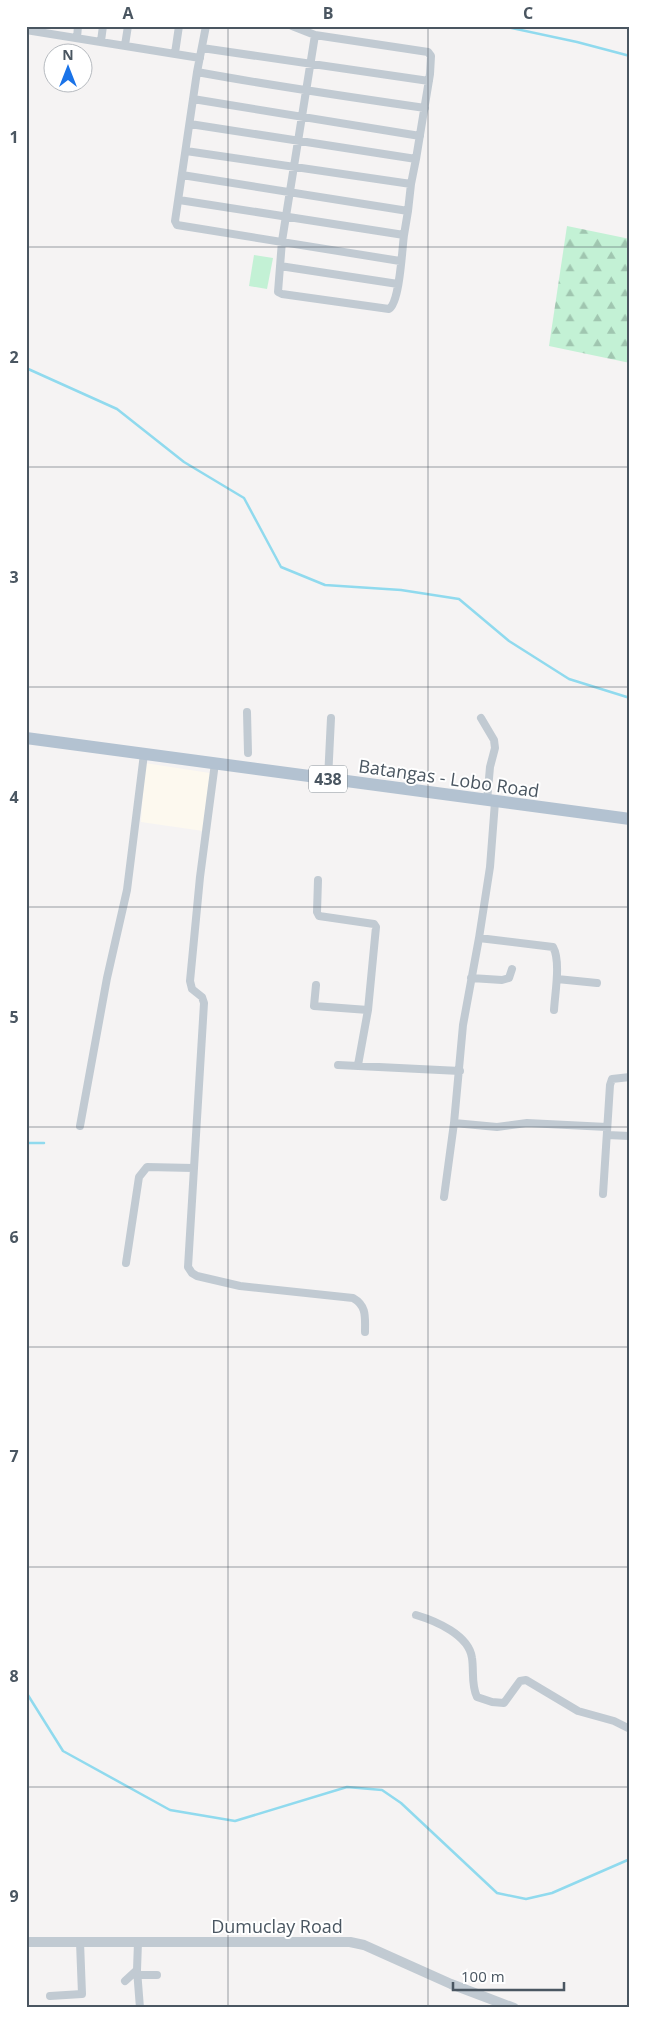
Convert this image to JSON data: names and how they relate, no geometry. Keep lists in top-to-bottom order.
{
  "streets": {
    "main road": ["Batangas - Lobo Road", "438"],
    "street": ["Dumuclay Road"]
  },
  "scale_bar": "100 m",
  "north": "top",
  "grid": {
    "columns": ["A", "B", "C"],
    "rows": [
      "1",
      "2",
      "3",
      "4",
      "5",
      "6",
      "7",
      "8",
      "9"
    ]
  }
}
